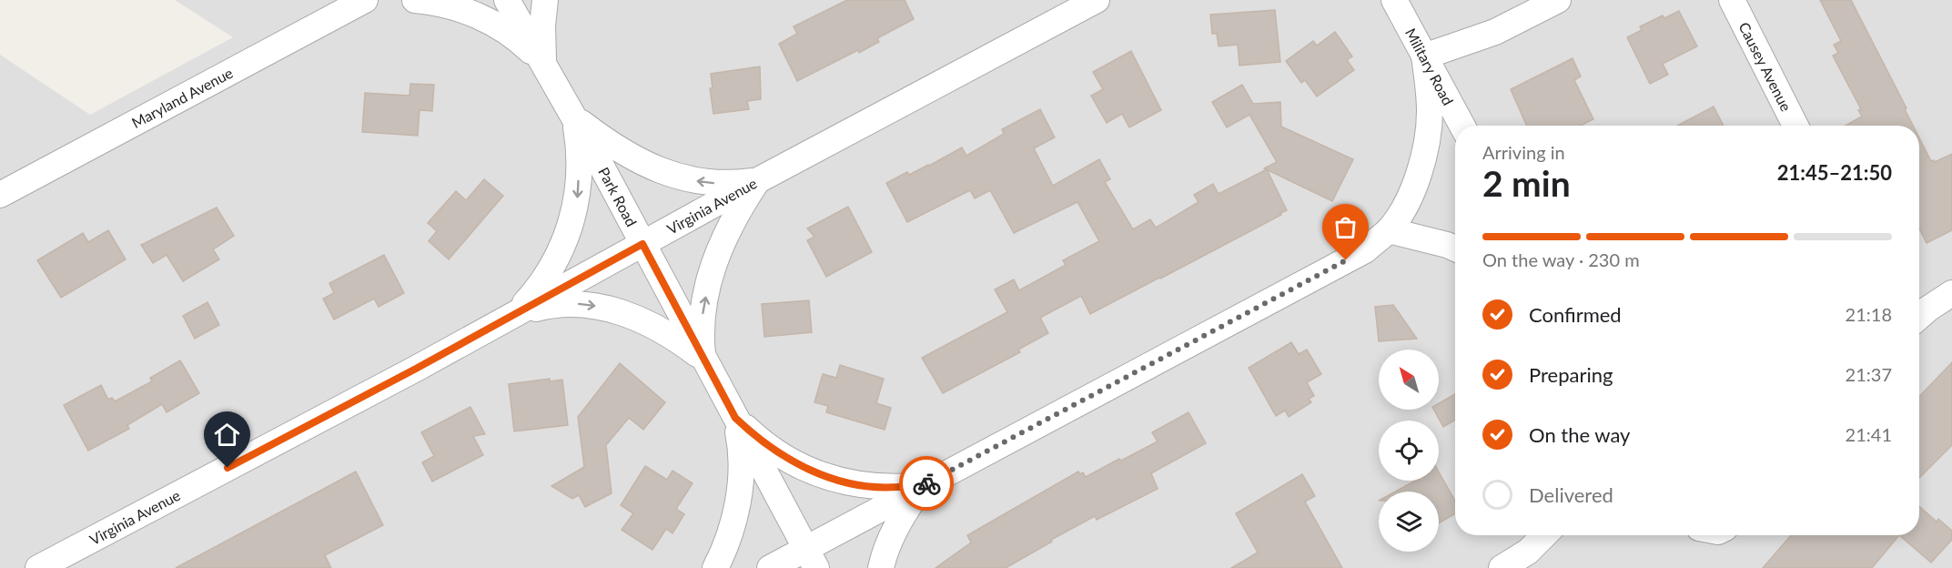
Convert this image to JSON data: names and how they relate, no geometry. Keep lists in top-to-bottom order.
{
  "streets": {
    "street": [
      "Military Road",
      "Causey Avenue",
      "Maryland Avenue",
      "Park Road",
      "Virginia Avenue"
    ]
  },
  "crossings": [
    ["Park Road", "Virginia Avenue"]
  ],
  "north": "top left",
  "page": {
    "heading": ["2 min", "Arriving in", "21:45–21:50"],
    "bar": "On the way · 230 m",
    "list": [
      ["Confirmed", "21:18"],
      ["Preparing", "21:37"],
      ["On the way", "21:41"],
      "Delivered"
    ]
  }
}
